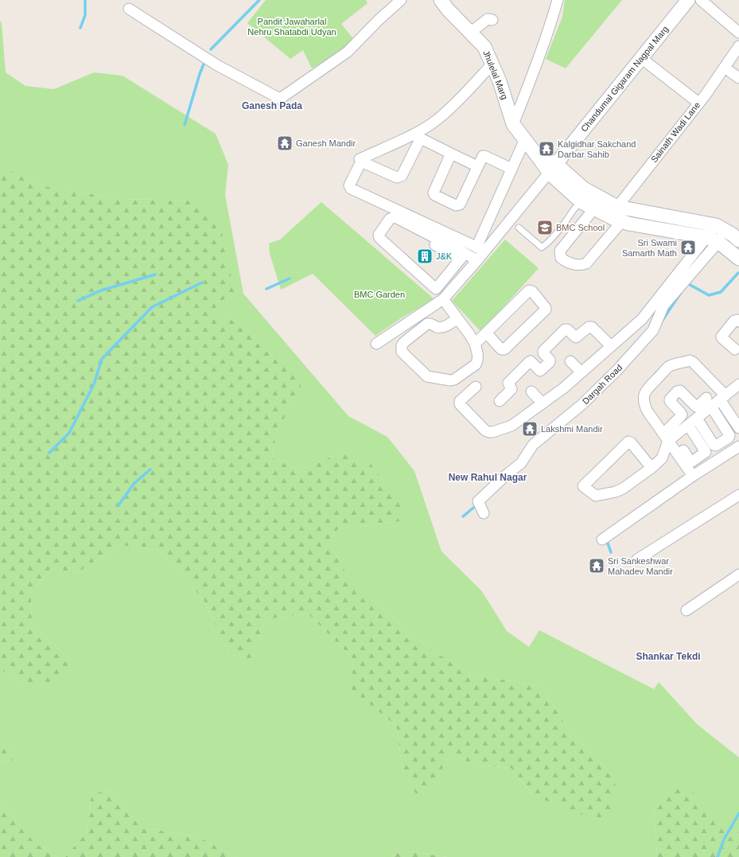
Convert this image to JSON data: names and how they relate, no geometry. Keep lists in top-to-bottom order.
{
  "streets": {
    "street": [
      "Jhulelal Marg",
      "Chandumal Gigaram Nagpal Marg",
      "Sainath Wadi Lane",
      "Dargah Road"
    ]
  },
  "crossings": [
    ["Jhulelal Marg", "Chandumal Gigaram Nagpal Marg"]
  ],
  "districts": ["Ganesh Pada", "New Rahul Nagar", "Shankar Tekdi"],
  "parks": ["Pandit Jawaharlal Nehru Shatabdi Udyan", "BMC Garden"],
  "places": {
    "temple": [
      "Ganesh Mandir",
      "Kalgidhar Sakchand Darbar Sahib",
      "Sri Swami Samarth Math",
      "Lakshmi Mandir",
      "Sri Sankeshwar Mahadev Mandir"
    ],
    "school or university": ["BMC School"],
    "building": ["J&K"]
  }
}
